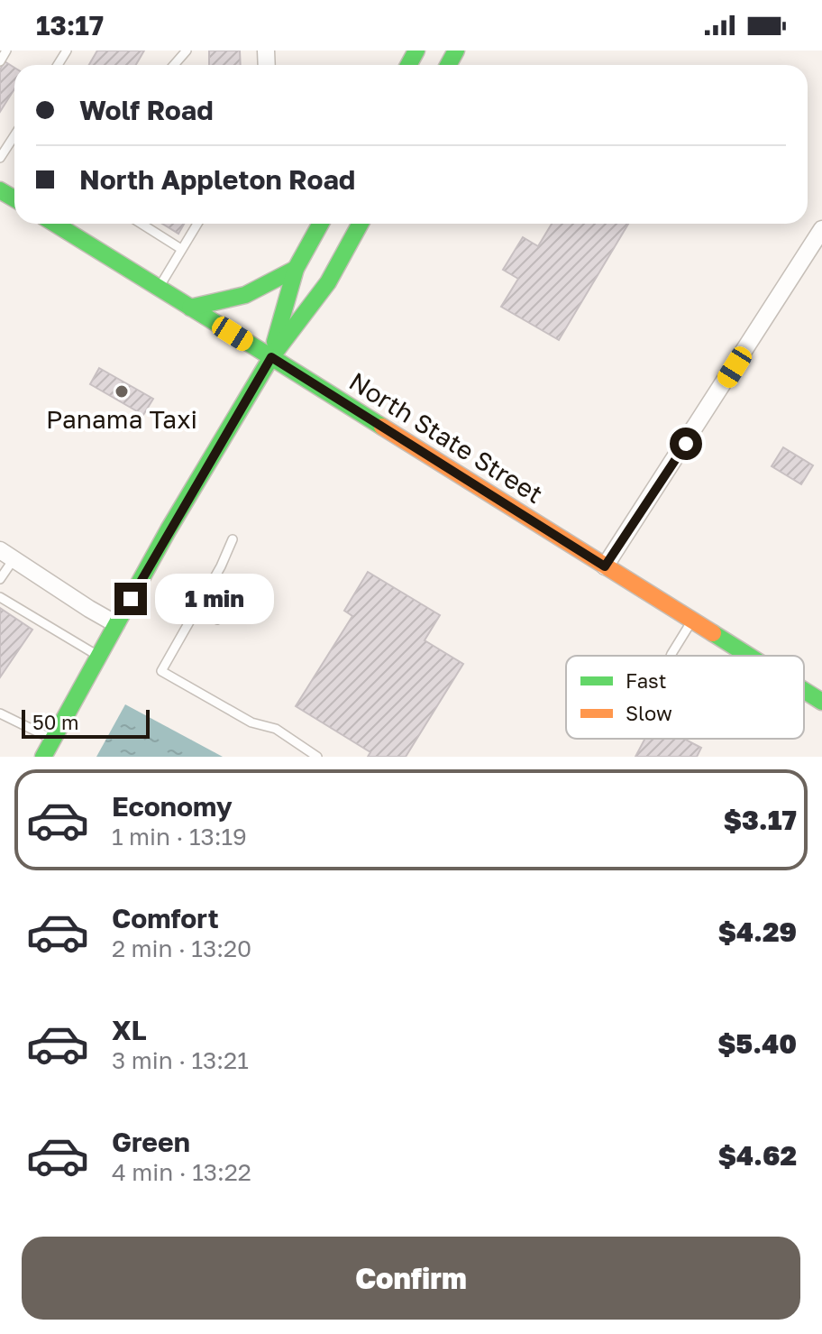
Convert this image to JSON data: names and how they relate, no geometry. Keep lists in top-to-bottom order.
{
  "streets": {
    "main road": ["North State Street"]
  },
  "places": ["Panama Taxi"],
  "legend": ["Fast", "Slow"],
  "scale_bar": "50 m",
  "page": {
    "status": "13:17",
    "banner": ["Wolf Road", "North Appleton Road"],
    "bubble": "1 min",
    "scale": "50 m",
    "list": [
      {
        "name": "Economy",
        "note": "1 min · 13:19",
        "value": "$3.17"
      },
      {
        "name": "Comfort",
        "note": "2 min · 13:20",
        "value": "$4.29"
      },
      {
        "name": "XL",
        "note": "3 min · 13:21",
        "value": "$5.40"
      },
      {
        "name": "Green",
        "note": "4 min · 13:22",
        "value": "$4.62"
      }
    ],
    "buttons": "Confirm"
  }
}
